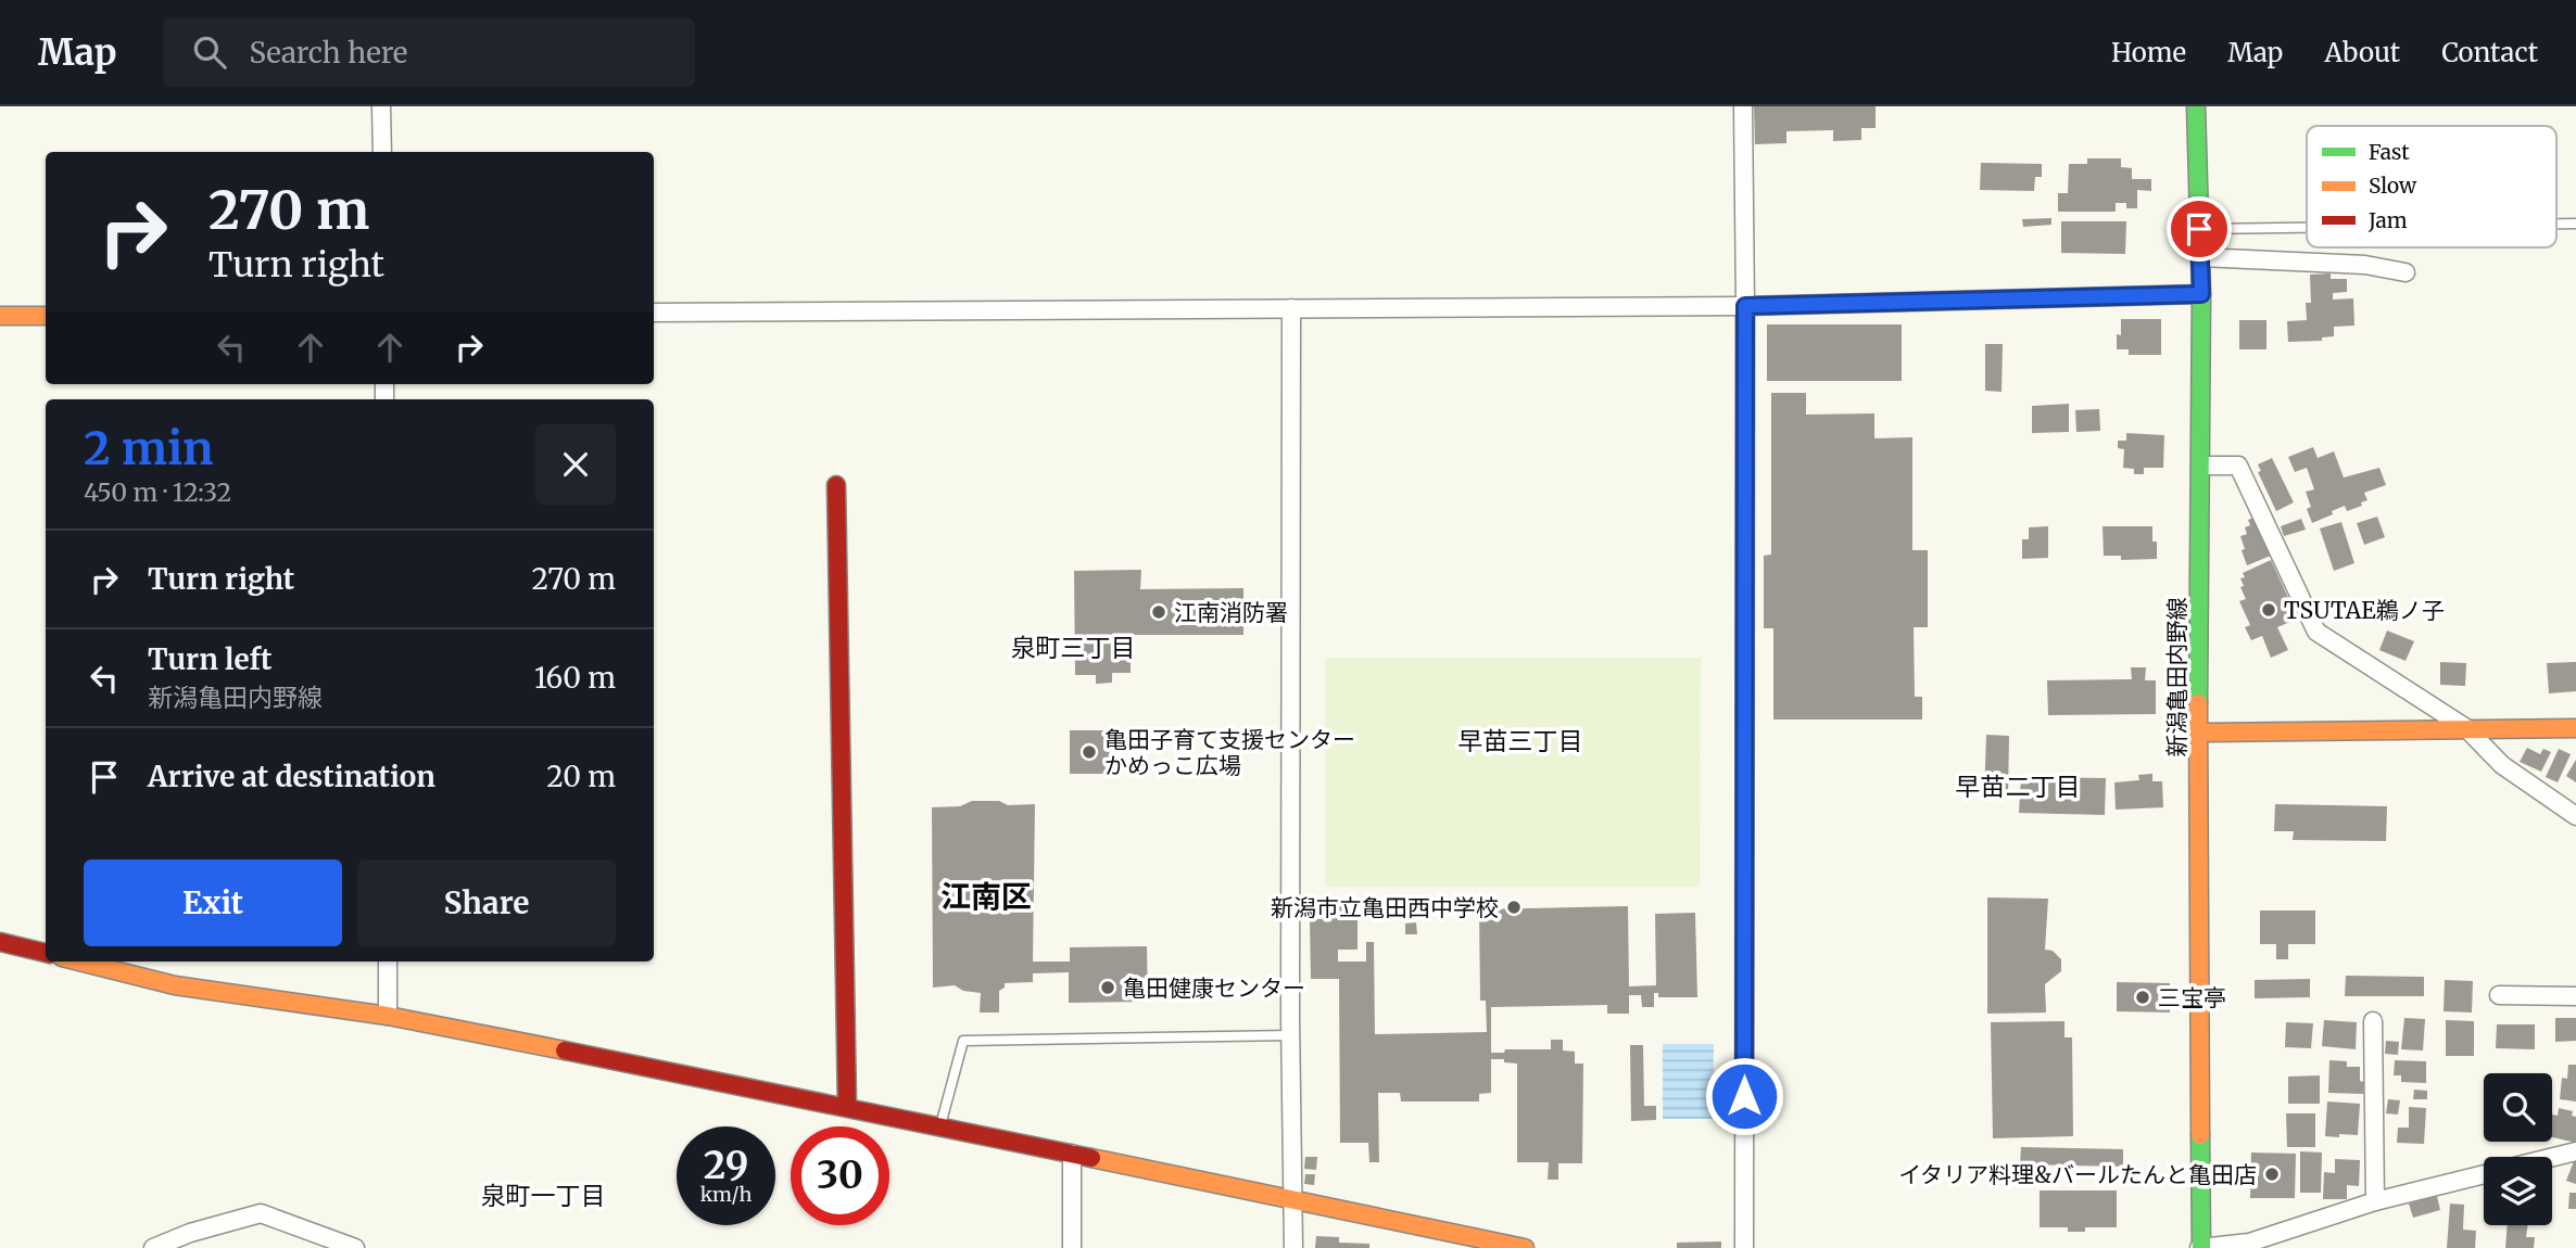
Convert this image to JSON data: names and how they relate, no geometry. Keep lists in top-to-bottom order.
{
  "streets": {
    "street": ["新潟亀田内野線"]
  },
  "districts": [
    "泉町三丁目",
    "早苗三丁目",
    "早苗二丁目",
    "江南区",
    "泉町一丁目"
  ],
  "places": [
    "TSUTAE鵜ノ子",
    "江南消防署",
    "亀田子育て支援センター かめっこ広場",
    "新潟市立亀田西中学校",
    "亀田健康センター",
    "三宝亭",
    "イタリア料理&バールたんと亀田店"
  ],
  "legend": ["Fast", "Slow", "Jam"],
  "page": {
    "header": "Map",
    "search": "Search here",
    "nav": [
      "Home",
      "Map",
      "About",
      "Contact"
    ],
    "turn": ["270 m", "Turn right"],
    "heading": ["2 min", "450 m · 12:32"],
    "list": [
      {
        "name": "Turn right",
        "value": "270 m"
      },
      {
        "name": "Turn left",
        "note": "新潟亀田内野線",
        "value": "160 m"
      },
      {
        "name": "Arrive at destination",
        "value": "20 m"
      }
    ],
    "buttons": ["Exit", "Share"],
    "speed": "29 km/h",
    "limit": "30"
  }
}
